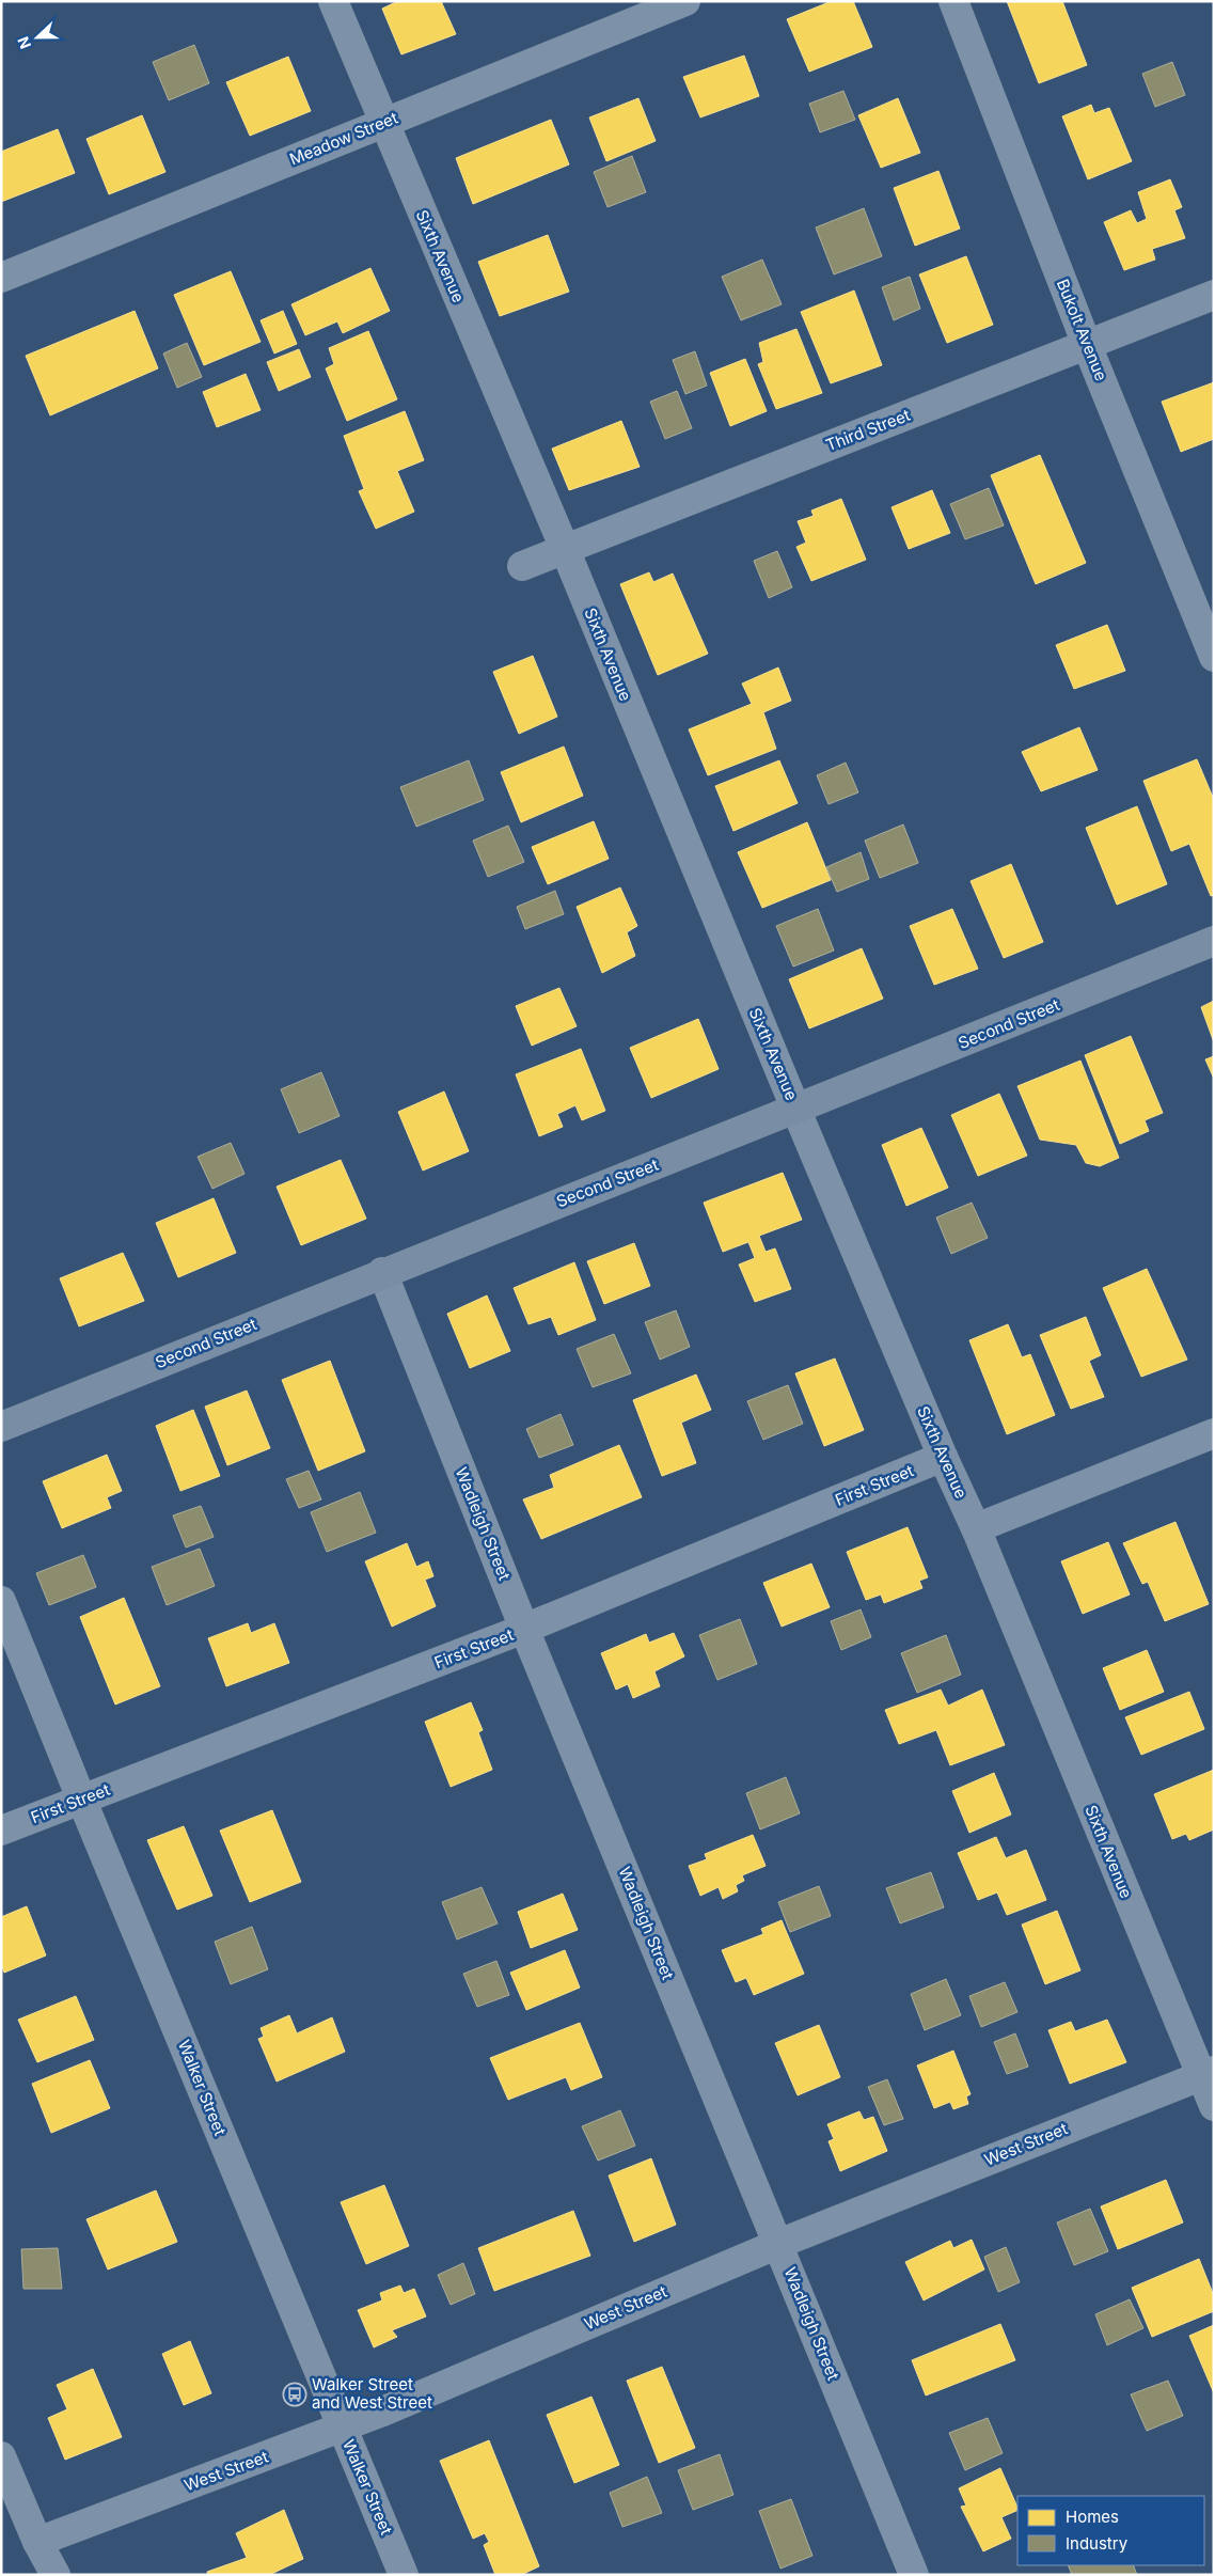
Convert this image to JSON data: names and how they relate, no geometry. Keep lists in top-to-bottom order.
{
  "streets": {
    "street": [
      "Meadow Street",
      "Sixth Avenue",
      "Bukolt Avenue",
      "Third Street",
      "Second Street",
      "First Street",
      "Wadleigh Street",
      "Walker Street",
      "West Street"
    ]
  },
  "crossings": [
    ["Meadow Street", "Sixth Avenue"],
    ["Sixth Avenue", "Third Street"],
    ["Sixth Avenue", "Second Street"],
    ["Sixth Avenue", "First Street"],
    ["Sixth Avenue", "West Street"],
    ["Bukolt Avenue", "Third Street"],
    ["Second Street", "Wadleigh Street"],
    ["First Street", "Wadleigh Street"],
    ["First Street", "Walker Street"],
    ["Wadleigh Street", "West Street"],
    ["Walker Street", "West Street"]
  ],
  "places": {
    "bus stop": ["Walker Street and West Street"]
  },
  "legend": ["Homes", "Industry"],
  "north": "left"
}
